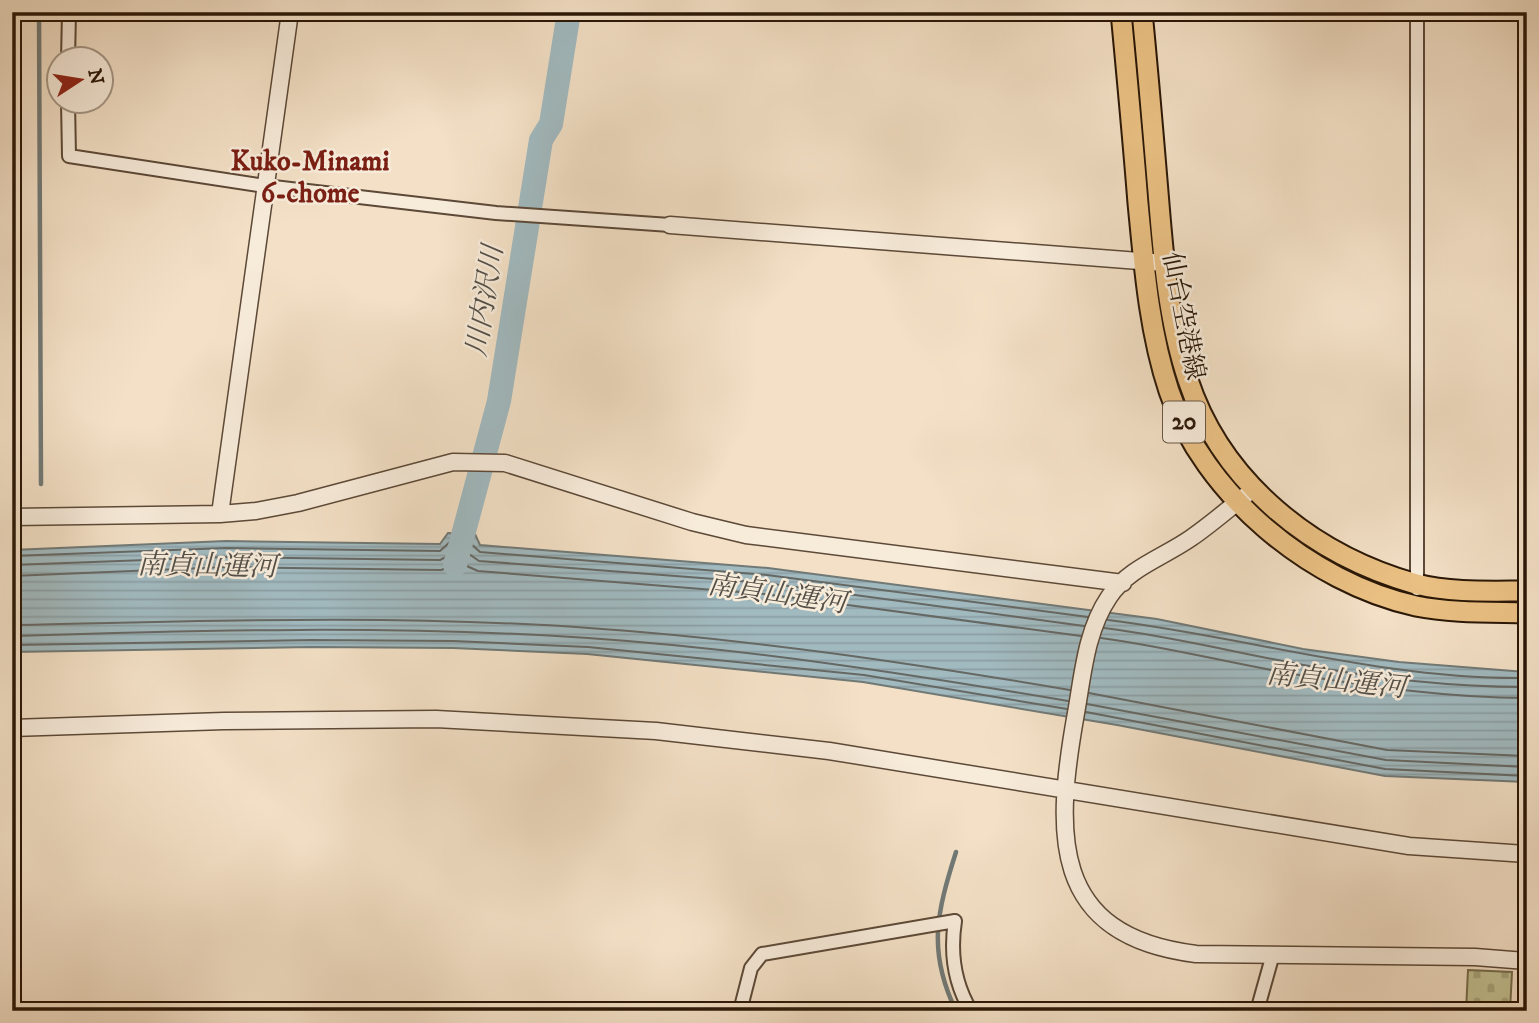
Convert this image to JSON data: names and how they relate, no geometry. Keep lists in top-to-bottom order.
{
  "streets": {
    "main road": ["仙台空港線", "20"]
  },
  "districts": ["Kuko-Minami 6-chome"],
  "water": ["川内沢川", "南貞山運河"],
  "north": "right"
}
